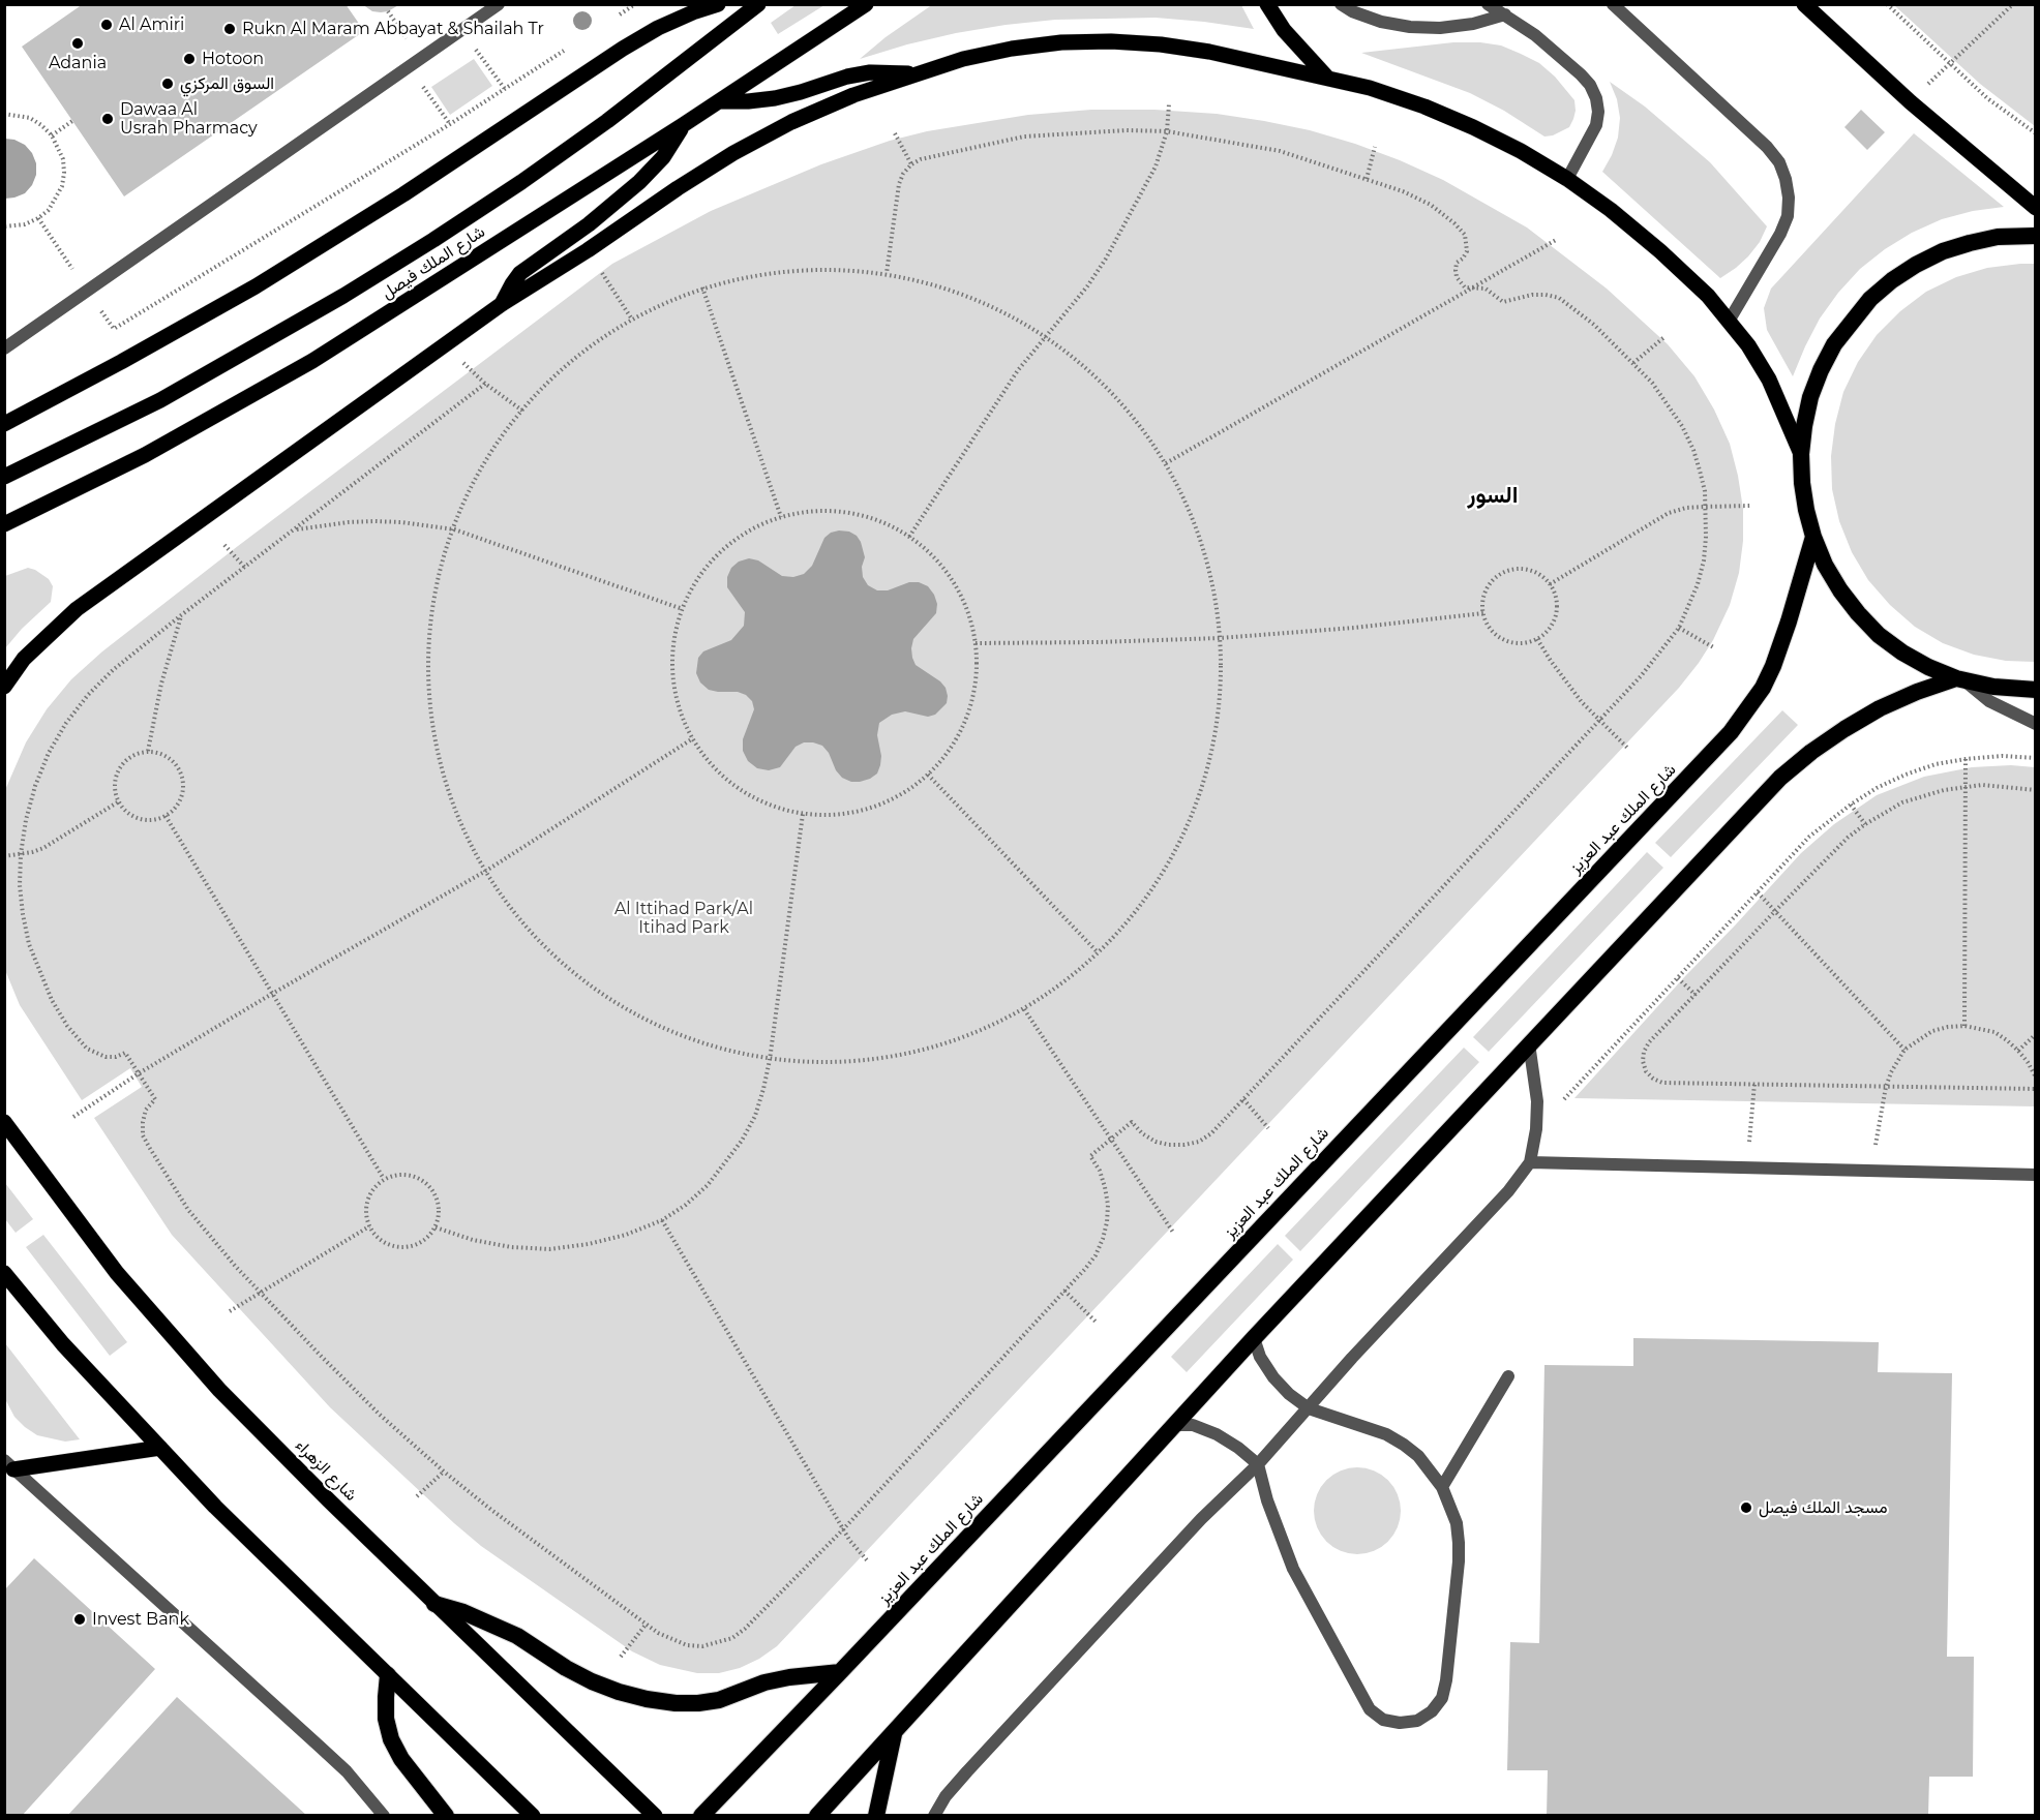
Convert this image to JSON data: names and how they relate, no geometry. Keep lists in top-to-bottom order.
{
  "streets": {
    "highway": ["شارع الملك عبد العزيز"],
    "main road": ["شارع الملك فيصل", "شارع الزهراء"]
  },
  "districts": ["السور"],
  "parks": ["Al Ittihad Park/Al Itihad Park"],
  "places": [
    "Al Amiri",
    "Rukn Al Maram Abbayat & Shailah Tr",
    "Adania",
    "Hotoon",
    "السوق المركزي",
    "Dawaa Al Usrah Pharmacy",
    "مسجد الملك فيصل",
    "Invest Bank"
  ]
}
